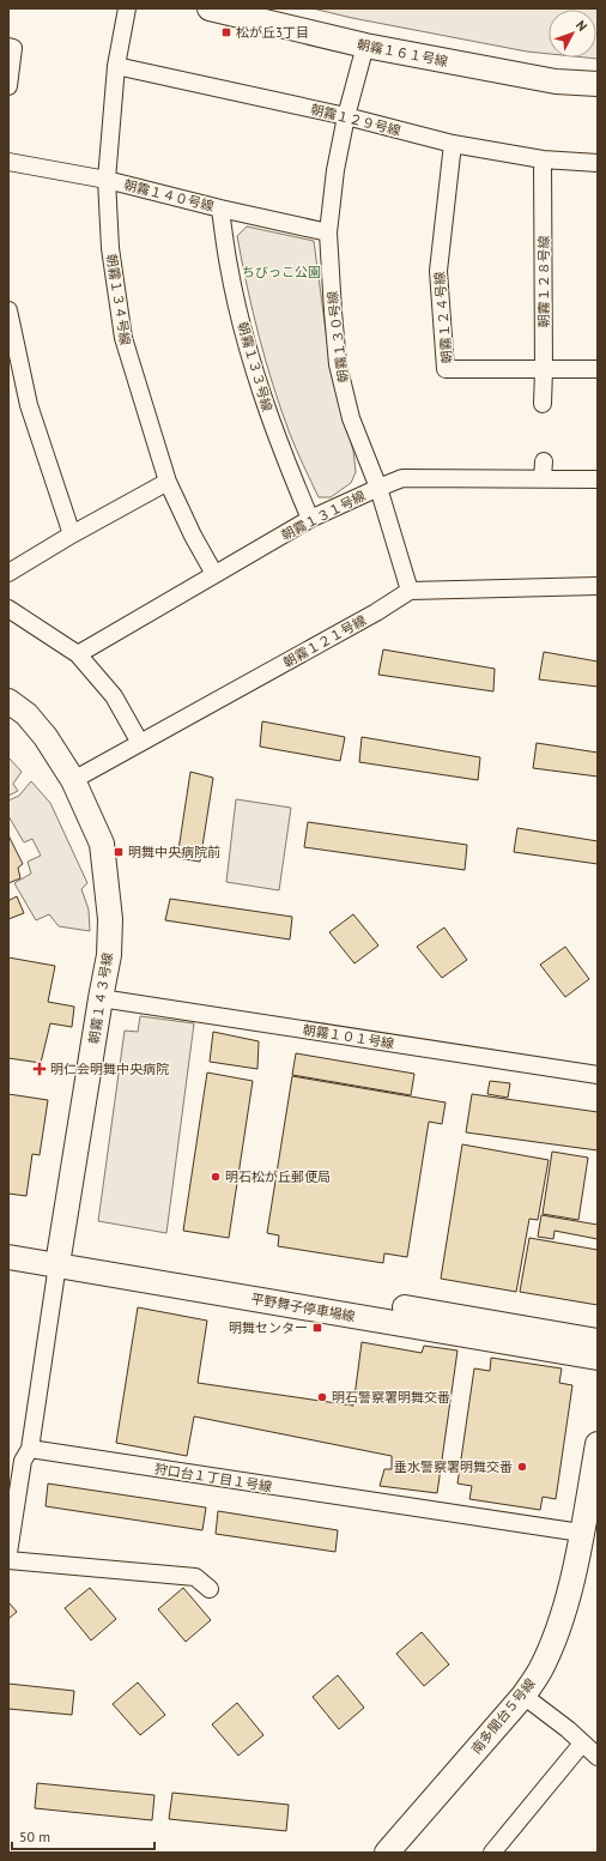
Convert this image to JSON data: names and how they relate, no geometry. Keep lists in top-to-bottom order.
{
  "streets": {
    "street": [
      "朝霧１６１号線",
      "朝霧１２９号線",
      "朝霧１４０号線",
      "朝霧１２８号線",
      "朝霧１３４号線",
      "朝霧１２４号線",
      "朝霧１３０号線",
      "朝霧１３３号線",
      "朝霧１３１号線",
      "朝霧１２１号線",
      "朝霧１４３号線",
      "朝霧１０１号線",
      "平野舞子停車場線",
      "狩口台１丁目１号線",
      "南多聞台５号線"
    ]
  },
  "crossings": [
    ["朝霧１６１号線", "朝霧１３０号線"],
    ["朝霧１２９号線", "朝霧１２８号線"],
    ["朝霧１２９号線", "朝霧１３４号線"],
    ["朝霧１２９号線", "朝霧１２４号線"],
    ["朝霧１２９号線", "朝霧１３０号線"],
    ["朝霧１４０号線", "朝霧１３４号線"],
    ["朝霧１４０号線", "朝霧１３０号線"],
    ["朝霧１４０号線", "朝霧１３３号線"],
    ["朝霧１２８号線", "朝霧１２４号線"],
    ["朝霧１３４号線", "朝霧１３１号線"],
    ["朝霧１３０号線", "朝霧１３１号線"],
    ["朝霧１３０号線", "朝霧１２１号線"],
    ["朝霧１３３号線", "朝霧１３１号線"],
    ["朝霧１２１号線", "朝霧１４３号線"],
    ["朝霧１４３号線", "朝霧１０１号線"],
    ["朝霧１４３号線", "平野舞子停車場線"],
    ["狩口台１丁目１号線", "南多聞台５号線"]
  ],
  "parks": ["ちびっこ公園"],
  "places": {
    "transit": ["松が丘3丁目", "明舞中央病院前", "明舞センター"],
    "health": ["明仁会明舞中央病院"],
    "other": ["明石松が丘郵便局", "明石警察署明舞交番", "垂水警察署明舞交番"]
  },
  "scale_bar": "50 m",
  "north": "top right"
}
